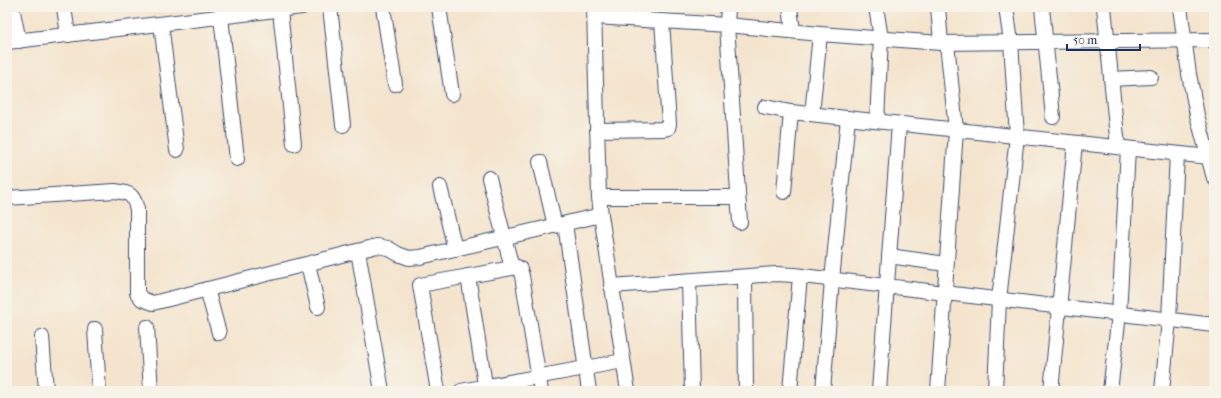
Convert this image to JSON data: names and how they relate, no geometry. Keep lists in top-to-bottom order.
{
  "scale_bar": "50 m"
}
